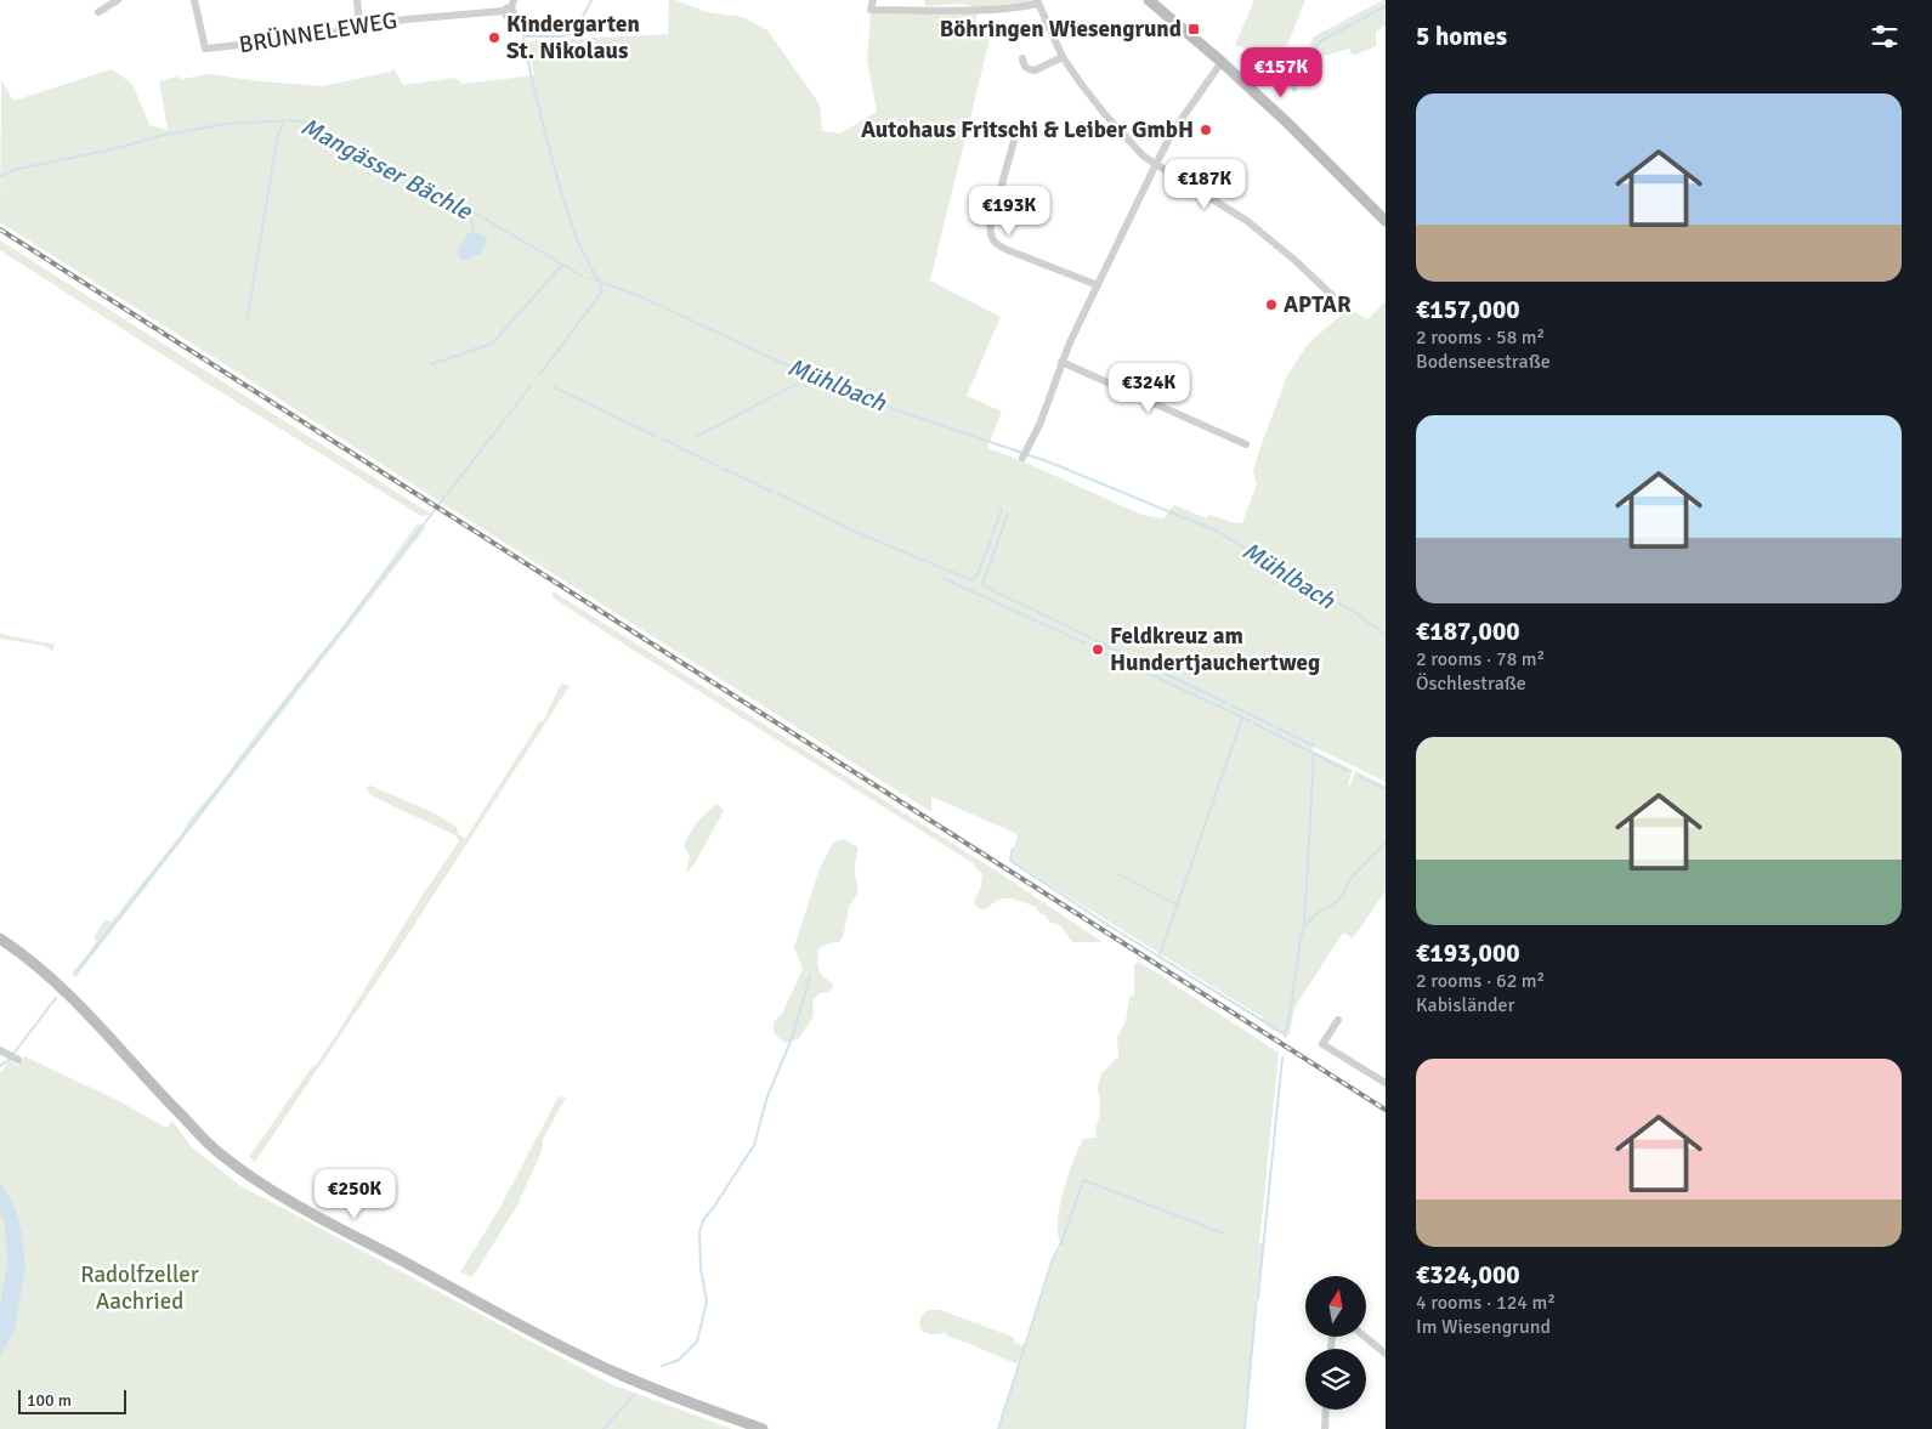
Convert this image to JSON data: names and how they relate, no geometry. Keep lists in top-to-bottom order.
{
  "streets": {
    "street": ["BRÜNNELEWEG"]
  },
  "water": ["Mangässer Bächle", "Mühlbach"],
  "parks": ["Radolfzeller Aachried"],
  "places": {
    "transit": ["Böhringen Wiesengrund"],
    "other": [
      "Kindergarten St. Nikolaus",
      "Autohaus Fritschi & Leiber GmbH",
      "APTAR",
      "Feldkreuz am Hundertjauchertweg"
    ]
  },
  "scale_bar": "100 m",
  "north": "top",
  "page": {
    "heading": "5 homes",
    "price": [
      "€157K",
      "€187K",
      "€193K",
      "€324K",
      "€250K"
    ],
    "list": [
      {
        "name": "€157,000",
        "note": "2 rooms · 58 m² · Bodenseestraße"
      },
      {
        "name": "€187,000",
        "note": "2 rooms · 78 m² · Öschlestraße"
      },
      {
        "name": "€193,000",
        "note": "2 rooms · 62 m² · Kabisländer"
      },
      {
        "name": "€324,000",
        "note": "4 rooms · 124 m² · Im Wiesengrund"
      }
    ],
    "scale": "100 m"
  }
}
